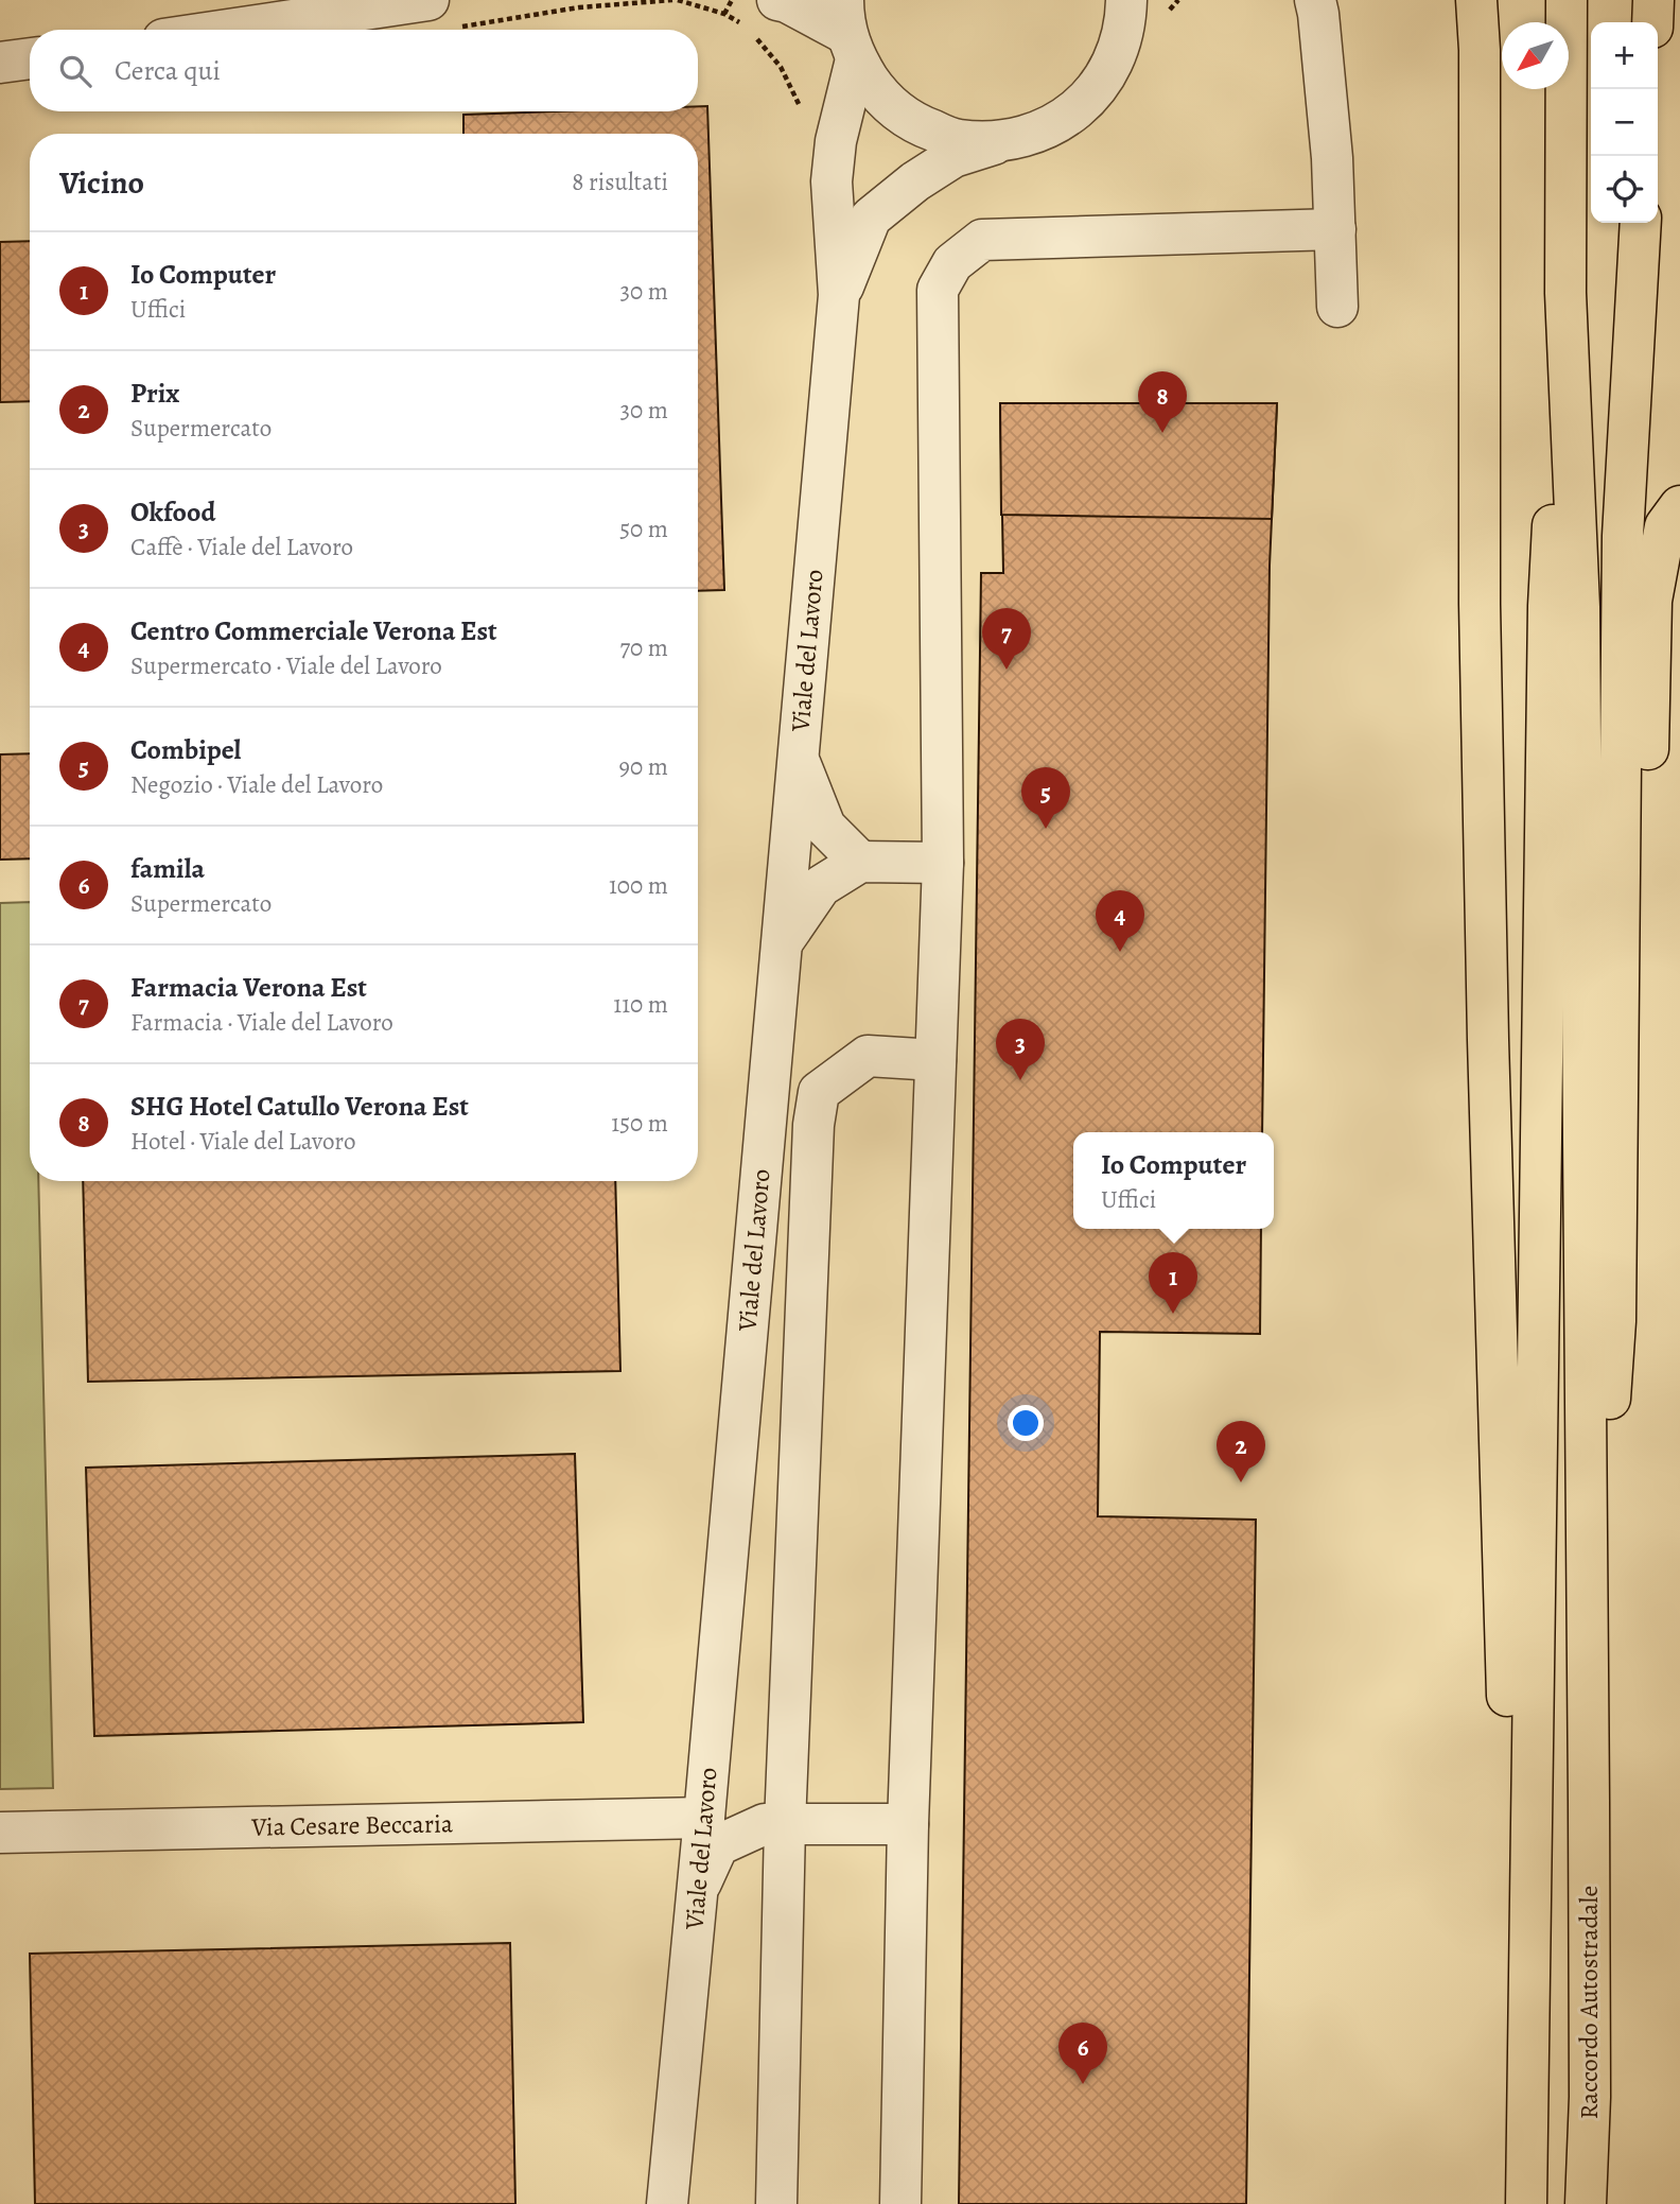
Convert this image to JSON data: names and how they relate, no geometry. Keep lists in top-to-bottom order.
{
  "streets": {
    "highway": ["Raccordo Autostradale"],
    "street": ["Viale del Lavoro", "Via Cesare Beccaria"]
  },
  "crossings": [
    ["Viale del Lavoro", "Via Cesare Beccaria"]
  ],
  "north": "bottom left",
  "page": {
    "map_buttons": ["+", "−"],
    "search": "Cerca qui",
    "heading": ["Vicino", "8 risultati"],
    "list": [
      {
        "mark": "1",
        "name": "Io Computer",
        "note": "Uffici",
        "value": "30 m"
      },
      {
        "mark": "2",
        "name": "Prix",
        "note": "Supermercato",
        "value": "30 m"
      },
      {
        "mark": "3",
        "name": "Okfood",
        "note": "Caffè · Viale del Lavoro",
        "value": "50 m"
      },
      {
        "mark": "4",
        "name": "Centro Commerciale Verona Est",
        "note": "Supermercato · Viale del Lavoro",
        "value": "70 m"
      },
      {
        "mark": "5",
        "name": "Combipel",
        "note": "Negozio · Viale del Lavoro",
        "value": "90 m"
      },
      {
        "mark": "6",
        "name": "famila",
        "note": "Supermercato",
        "value": "100 m"
      },
      {
        "mark": "7",
        "name": "Farmacia Verona Est",
        "note": "Farmacia · Viale del Lavoro",
        "value": "110 m"
      },
      {
        "mark": "8",
        "name": "SHG Hotel Catullo Verona Est",
        "note": "Hotel · Viale del Lavoro",
        "value": "150 m"
      }
    ],
    "pins": [
      "8",
      "7",
      "5",
      "4",
      "3",
      "1",
      "2",
      "6"
    ],
    "popup": ["Io Computer", "Uffici"]
  }
}
